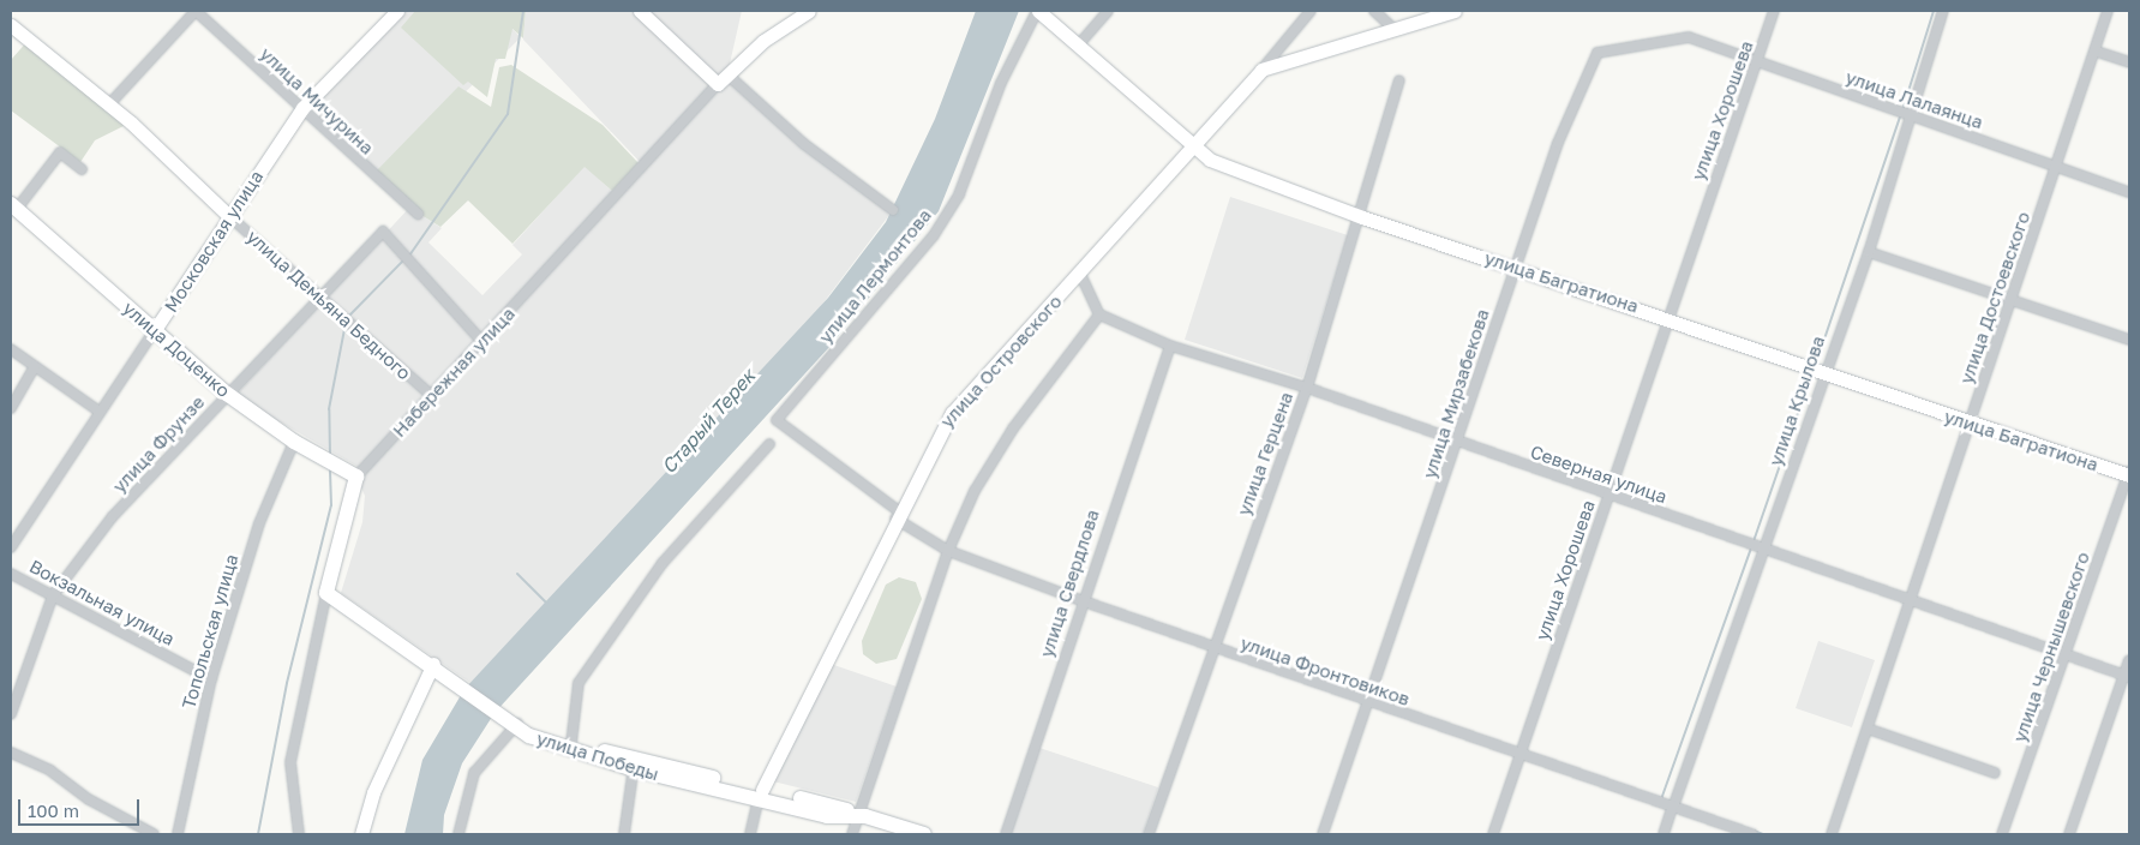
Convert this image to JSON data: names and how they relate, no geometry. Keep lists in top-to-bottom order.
{
  "streets": {
    "main road": ["улица Доценко", "Набережная улица", "улица Победы"],
    "street": [
      "улица Лалаянца",
      "улица Мичурина",
      "улица Хорошева",
      "Московская улица",
      "улица Лермонтова",
      "улица Багратиона",
      "улица Достоевского",
      "улица Демьяна Бедного",
      "улица Островского",
      "улица Мирзабекова",
      "улица Крылова",
      "улица Фрунзе",
      "улица Герцена",
      "Северная улица",
      "улица Свердлова",
      "Вокзальная улица",
      "Топольская улица",
      "улица Чернышевского",
      "улица Фронтовиков"
    ]
  },
  "crossings": [
    ["улица Лалаянца", "улица Хорошева"],
    ["улица Лалаянца", "улица Достоевского"],
    ["улица Лалаянца", "улица Мирзабекова"],
    ["улица Лалаянца", "улица Крылова"],
    ["улица Мичурина", "Московская улица"],
    ["улица Хорошева", "улица Багратиона"],
    ["улица Хорошева", "Северная улица"],
    ["улица Хорошева", "улица Фронтовиков"],
    ["Московская улица", "улица Демьяна Бедного"],
    ["Московская улица", "улица Доценко"],
    ["улица Лермонтова", "улица Багратиона"],
    ["улица Лермонтова", "улица Фронтовиков"],
    ["улица Багратиона", "улица Достоевского"],
    ["улица Багратиона", "улица Островского"],
    ["улица Багратиона", "улица Мирзабекова"],
    ["улица Багратиона", "улица Крылова"],
    ["улица Багратиона", "улица Герцена"],
    ["улица Багратиона", "улица Чернышевского"],
    ["улица Достоевского", "Северная улица"],
    ["улица Демьяна Бедного", "Набережная улица"],
    ["улица Демьяна Бедного", "улица Фрунзе"],
    ["улица Доценко", "Набережная улица"],
    ["улица Доценко", "улица Фрунзе"],
    ["улица Доценко", "Топольская улица"],
    ["улица Островского", "улица Фронтовиков"],
    ["улица Островского", "улица Победы"],
    ["Набережная улица", "улица Фрунзе"],
    ["Набережная улица", "улица Победы"],
    ["улица Мирзабекова", "Северная улица"],
    ["улица Мирзабекова", "улица Фронтовиков"],
    ["улица Крылова", "Северная улица"],
    ["улица Крылова", "улица Фронтовиков"],
    ["улица Фрунзе", "Вокзальная улица"],
    ["улица Герцена", "Северная улица"],
    ["улица Герцена", "улица Фронтовиков"],
    ["Северная улица", "улица Свердлова"],
    ["Северная улица", "улица Чернышевского"],
    ["улица Свердлова", "улица Фронтовиков"],
    ["Вокзальная улица", "Топольская улица"]
  ],
  "water": ["Старый Терек"],
  "scale_bar": "100 m"
}
